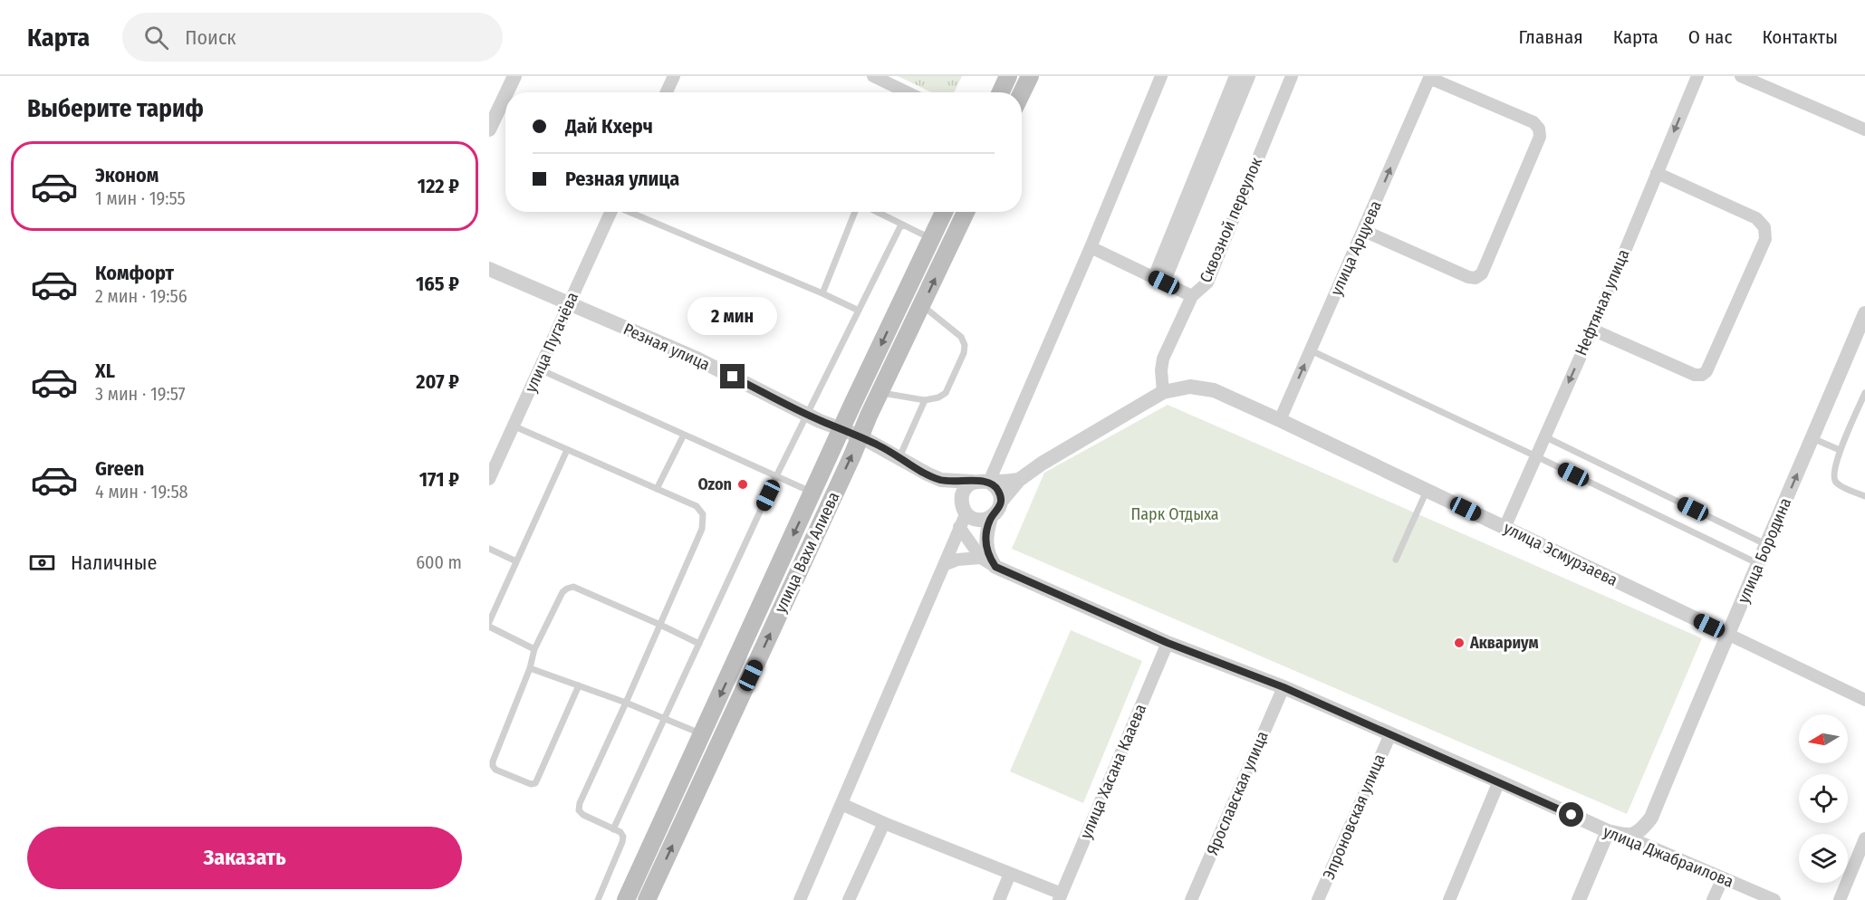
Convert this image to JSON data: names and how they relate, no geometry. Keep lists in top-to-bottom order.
{
  "streets": {
    "main road": ["улица Вахи Алиева"],
    "street": [
      "Сквозной переулок",
      "улица Арцуева",
      "Нефтяная улица",
      "улица Пугачёва",
      "Резная улица",
      "улица Бородина",
      "улица Эсмурзаева",
      "улица Хасана Кааева",
      "Ярославская улица",
      "Эпроновская улица",
      "улица Джабраилова"
    ]
  },
  "crossings": [
    ["Сквозной переулок", "улица Эсмурзаева"],
    ["улица Арцуева", "улица Эсмурзаева"],
    ["Нефтяная улица", "улица Эсмурзаева"],
    ["улица Пугачёва", "Резная улица"],
    ["Резная улица", "улица Вахи Алиева"],
    ["улица Бородина", "улица Эсмурзаева"],
    ["улица Бородина", "улица Джабраилова"],
    ["улица Хасана Кааева", "улица Джабраилова"],
    ["Ярославская улица", "улица Джабраилова"],
    ["Эпроновская улица", "улица Джабраилова"]
  ],
  "one_way": ["улица Арцуева", "Нефтяная улица"],
  "parks": ["Парк Отдыха"],
  "places": ["Ozon", "Аквариум"],
  "north": "left",
  "page": {
    "header": "Карта",
    "search": "Поиск",
    "nav": [
      "Главная",
      "Карта",
      "О нас",
      "Контакты"
    ],
    "heading": "Выберите тариф",
    "banner": ["Дай Кхерч", "Резная улица"],
    "list": [
      {
        "name": "Эконом",
        "note": "1 мин · 19:55",
        "value": "122 ₽"
      },
      {
        "name": "Комфорт",
        "note": "2 мин · 19:56",
        "value": "165 ₽"
      },
      {
        "name": "XL",
        "note": "3 мин · 19:57",
        "value": "207 ₽"
      },
      {
        "name": "Green",
        "note": "4 мин · 19:58",
        "value": "171 ₽"
      }
    ],
    "bubble": "2 мин",
    "pay": ["Наличные", "600 m"],
    "buttons": "Заказать"
  }
}
